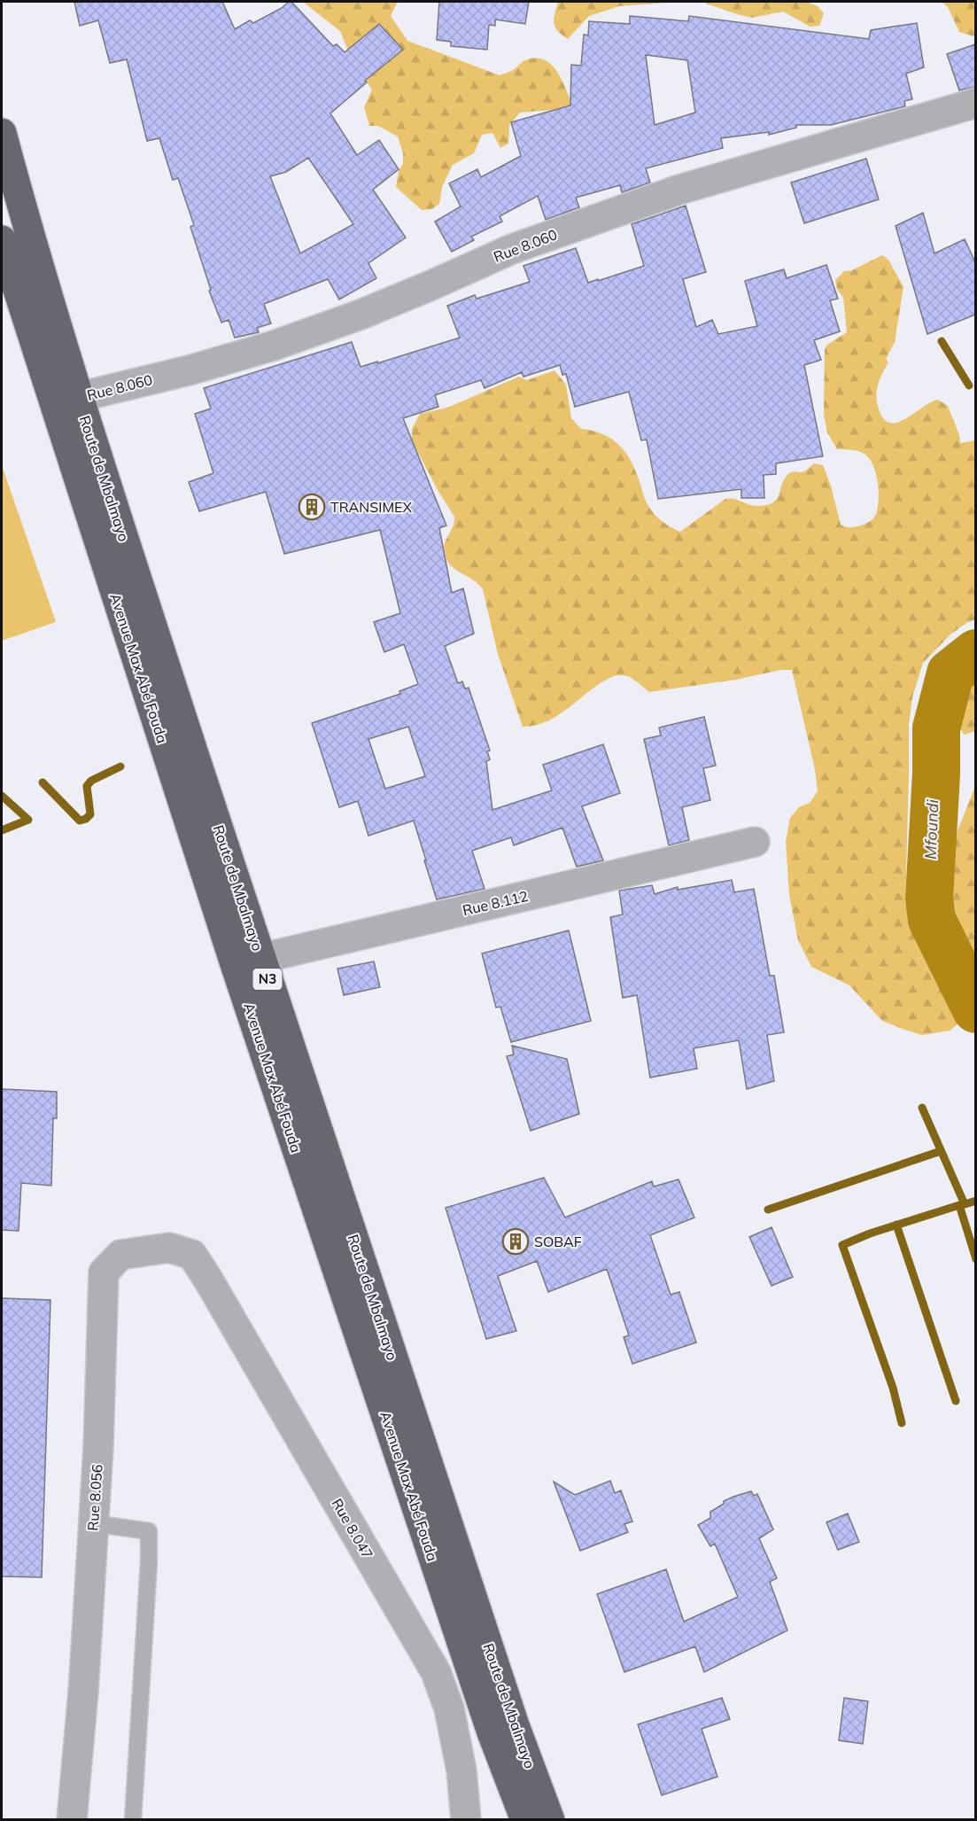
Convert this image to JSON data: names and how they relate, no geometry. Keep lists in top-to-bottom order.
{
  "streets": {
    "highway": ["Route de Mbalmayo", "Avenue Max Abé Fouda", "N3"],
    "street": [
      "Rue 8.060",
      "Rue 8.112",
      "Rue 8.056",
      "Rue 8.047"
    ]
  },
  "crossings": [
    ["Rue 8.060", "Route de Mbalmayo"],
    ["Route de Mbalmayo", "Avenue Max Abé Fouda"],
    ["Route de Mbalmayo", "Rue 8.112"],
    ["Avenue Max Abé Fouda", "Rue 8.112"],
    ["Rue 8.056", "Rue 8.047"]
  ],
  "water": ["Mfoundi"],
  "places": {
    "building": ["TRANSIMEX", "SOBAF"]
  }
}
